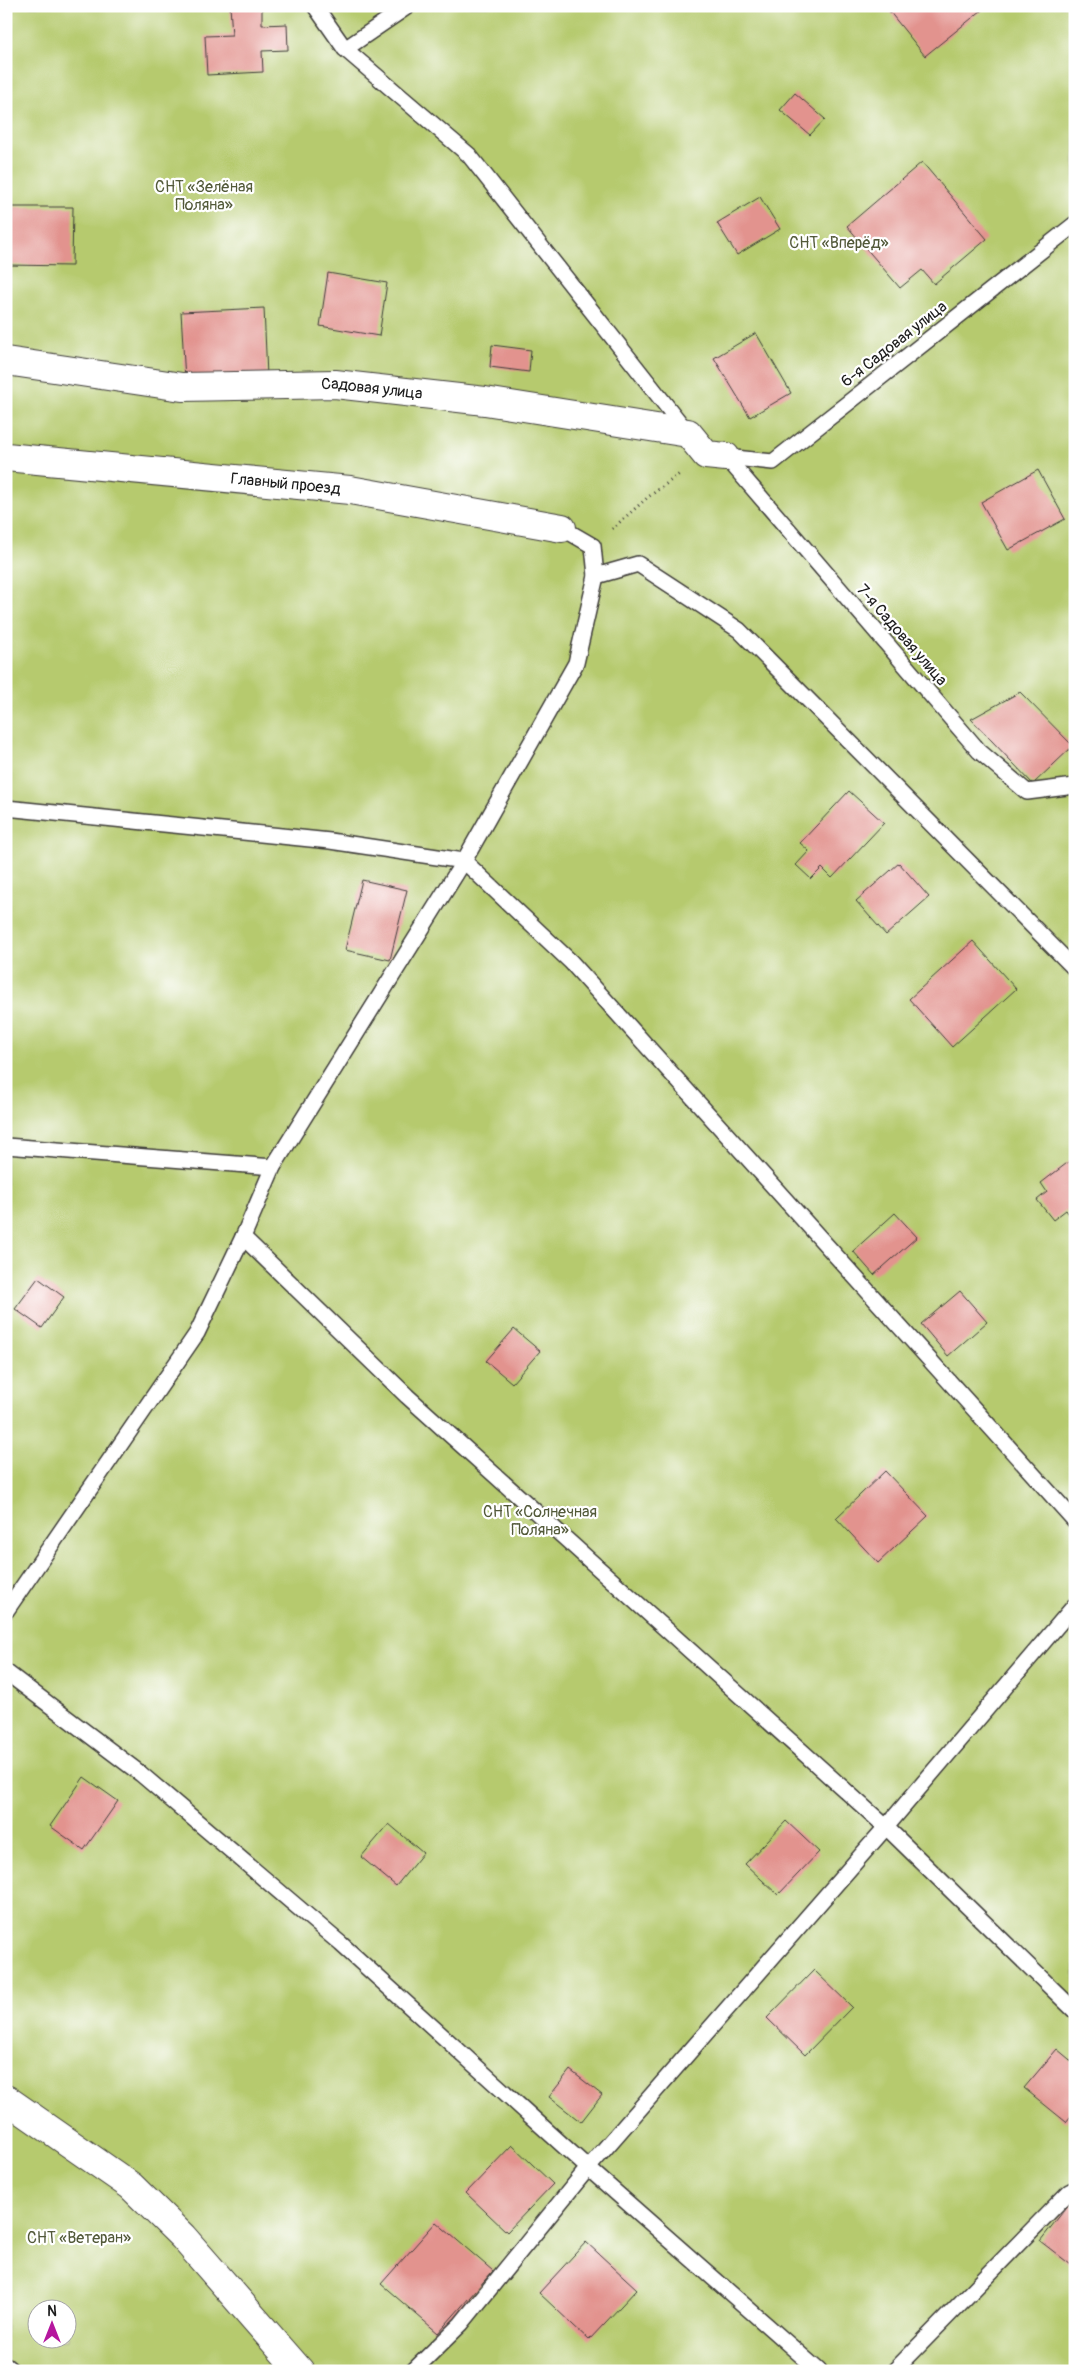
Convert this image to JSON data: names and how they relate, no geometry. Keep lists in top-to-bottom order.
{
  "streets": {
    "street": ["Садовая улица", "Главный проезд"],
    "lane": ["6-я Садовая улица", "7-я Садовая улица"]
  },
  "crossings": [
    ["6-я Садовая улица", "7-я Садовая улица"]
  ],
  "parks": [
    "СНТ «Зелёная Поляна»",
    "СНТ «Вперёд»",
    "СНТ «Солнечная Поляна»",
    "СНТ «Ветеран»"
  ],
  "north": "top"
}
